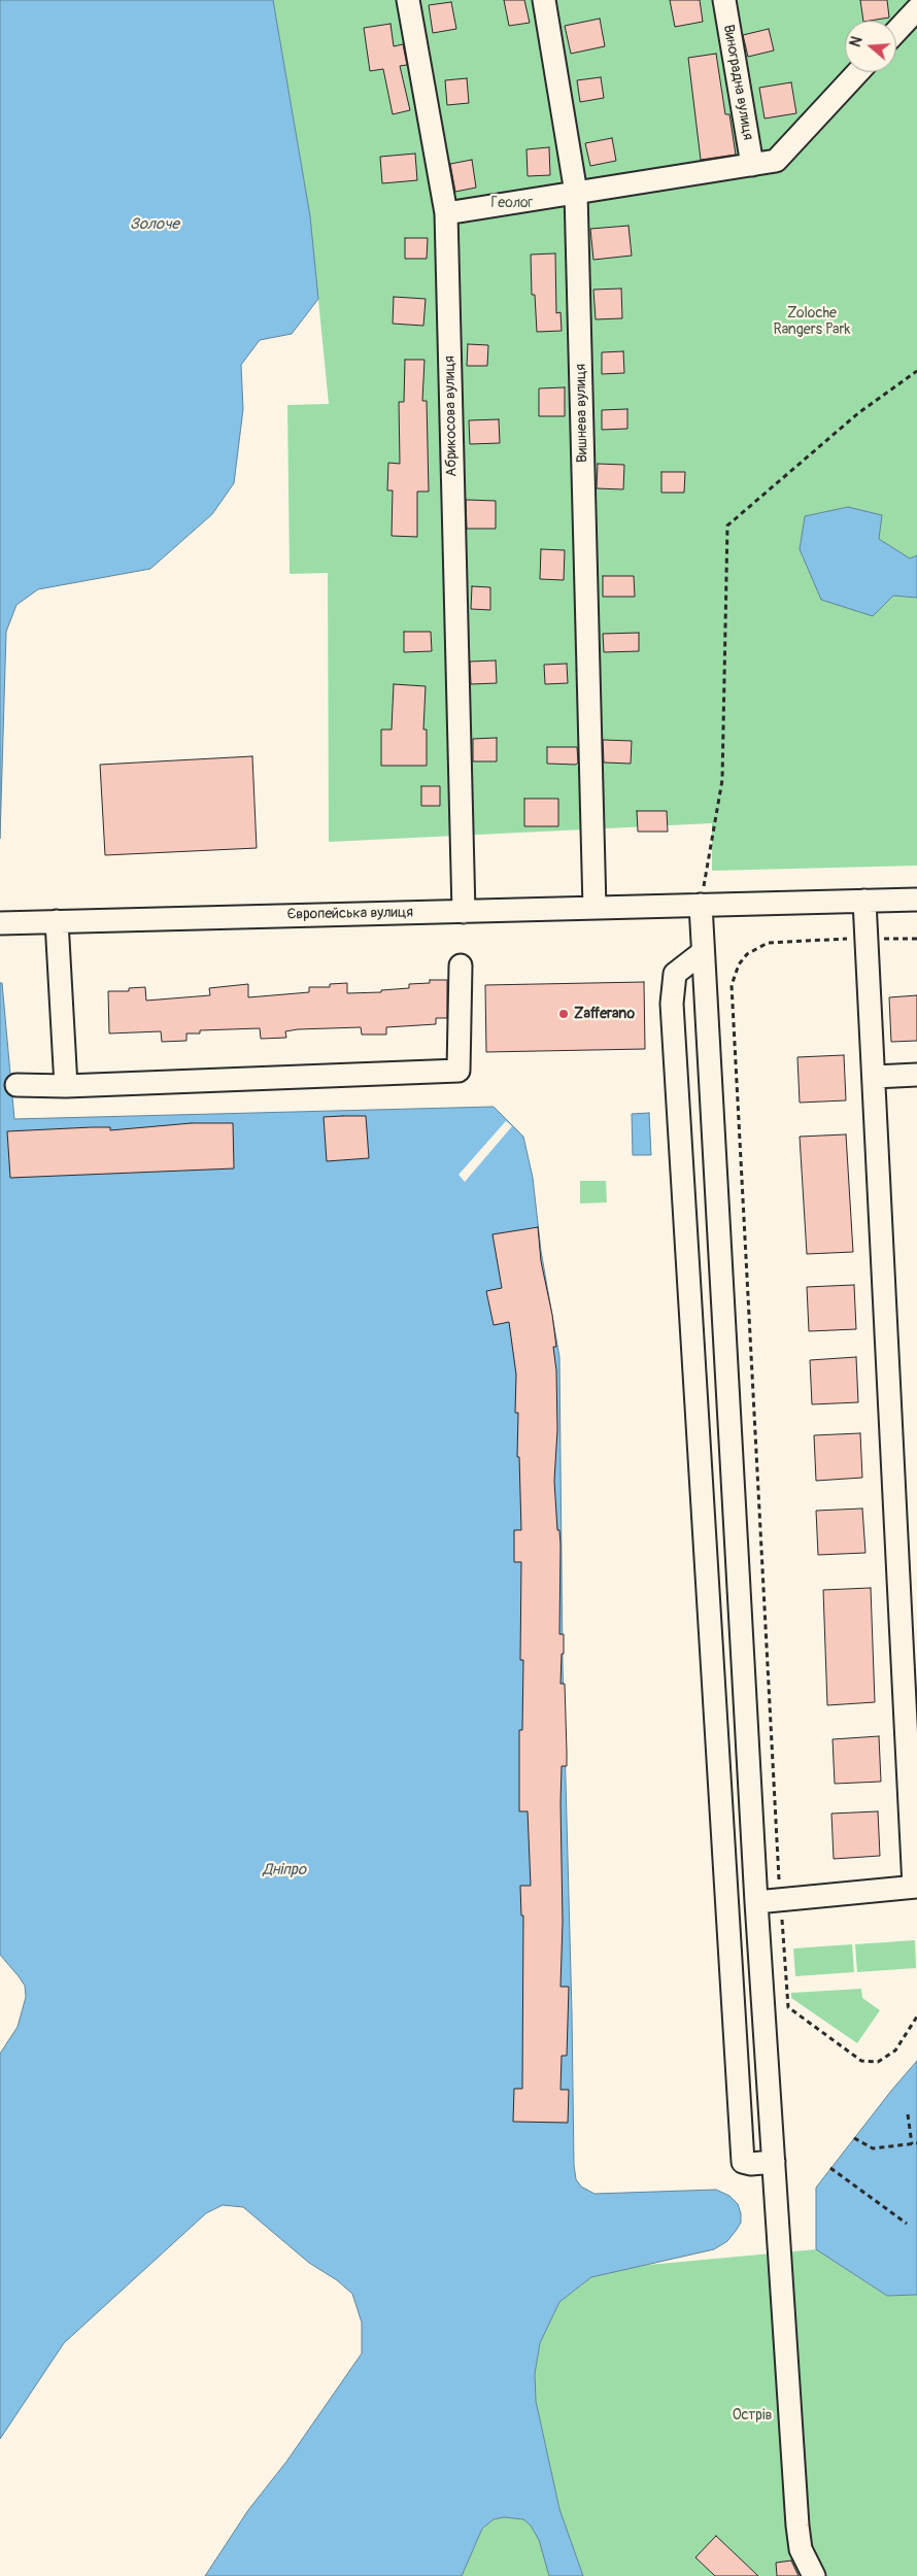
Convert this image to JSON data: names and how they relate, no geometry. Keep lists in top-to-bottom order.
{
  "streets": {
    "street": [
      "Виноградна вулиця",
      "Вишнева вулиця",
      "Абрикосова вулиця",
      "Європейська вулиця"
    ]
  },
  "crossings": [
    ["Вишнева вулиця", "Європейська вулиця"],
    ["Абрикосова вулиця", "Європейська вулиця"]
  ],
  "water": ["Золоче", "Дніпро"],
  "parks": ["Геолог", "Zoloche Rangers Park", "Острів"],
  "places": ["Zafferano"],
  "north": "left"
}
